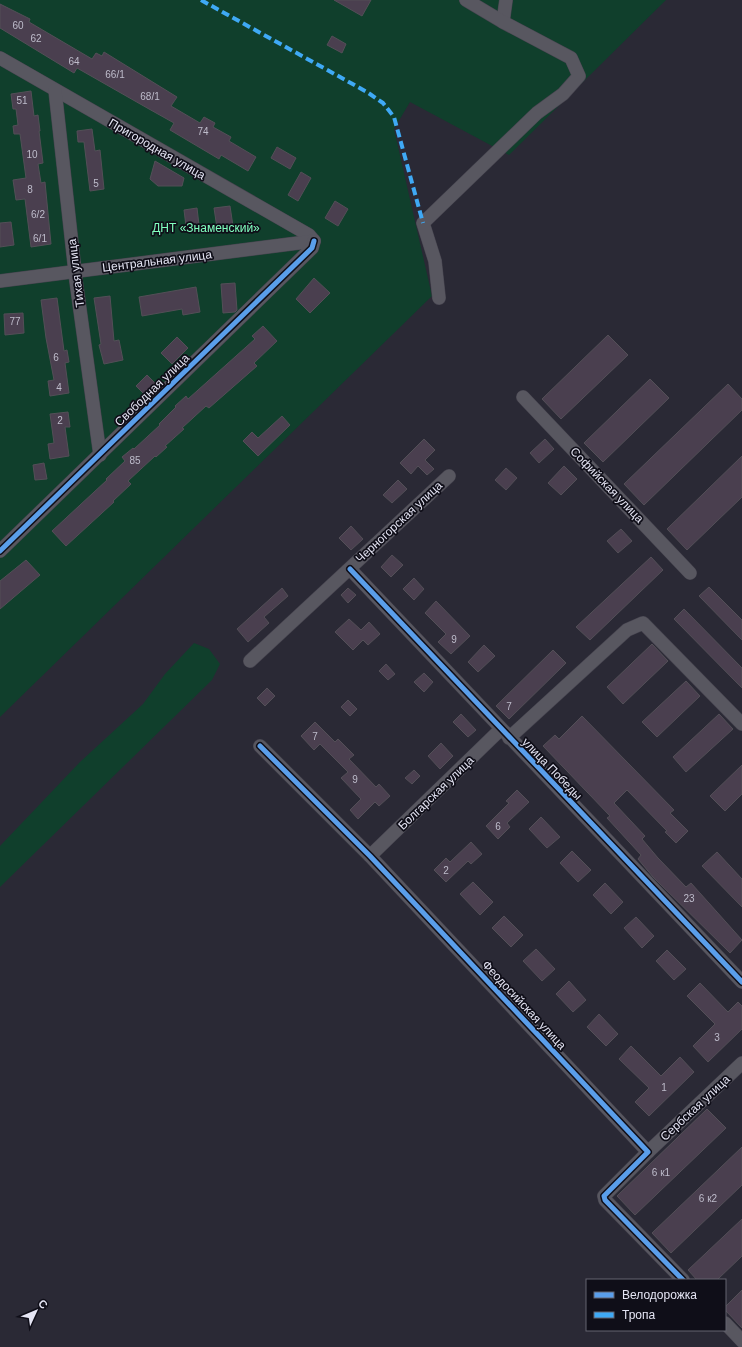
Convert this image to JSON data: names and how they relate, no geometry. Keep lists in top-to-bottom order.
{
  "streets": {
    "street": [
      "Пригородная улица",
      "Центральная улица",
      "Тихая улица",
      "Свободная улица",
      "Софийская улица",
      "Черногорская улица",
      "улица Победы",
      "Болгарская улица",
      "Феодосийская улица",
      "Сербская улица"
    ]
  },
  "crossings": [
    ["Пригородная улица", "Центральная улица"],
    ["Пригородная улица", "Тихая улица"],
    ["Пригородная улица", "Свободная улица"],
    ["Центральная улица", "Тихая улица"],
    ["Центральная улица", "Свободная улица"],
    ["Тихая улица", "Свободная улица"],
    ["Черногорская улица", "улица Победы"],
    ["улица Победы", "Болгарская улица"],
    ["Болгарская улица", "Феодосийская улица"],
    ["Феодосийская улица", "Сербская улица"]
  ],
  "parks": ["ДНТ «Знаменский»"],
  "house_numbers": [
    "60",
    "62",
    "64",
    "66/1",
    "68/1",
    "51",
    "74",
    "10",
    "5",
    "8",
    "6/2",
    "6/1",
    "77",
    "6",
    "4",
    "2",
    "85",
    "9",
    "7",
    "7",
    "9",
    "6",
    "2",
    "23",
    "3",
    "1",
    "6 к1",
    "6 к2"
  ],
  "legend": ["Велодорожка", "Тропа"],
  "north": "top right"
}
